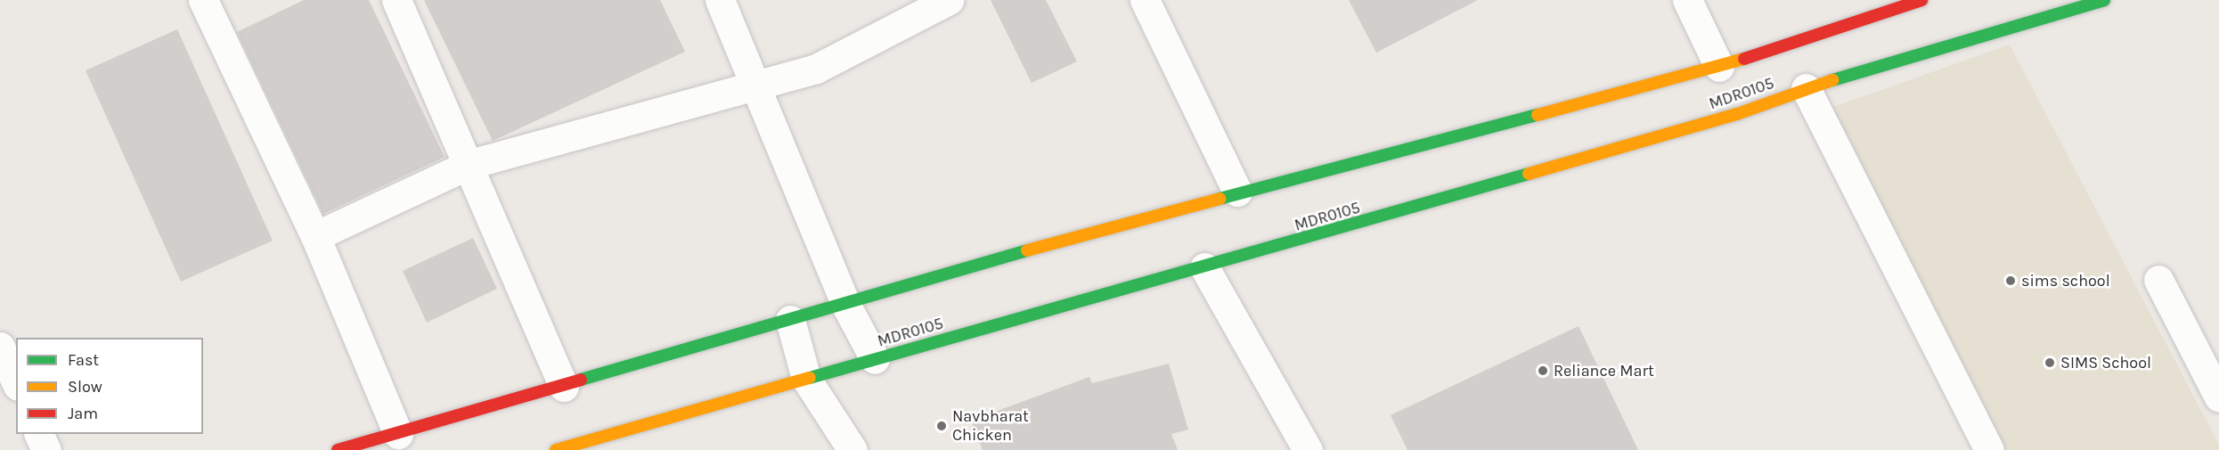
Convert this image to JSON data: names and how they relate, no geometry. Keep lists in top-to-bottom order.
{
  "streets": {
    "main road": ["MDR0105"]
  },
  "places": [
    "sims school",
    "SIMS School",
    "Reliance Mart",
    "Navbharat Chicken"
  ],
  "legend": ["Fast", "Slow", "Jam"]
}
